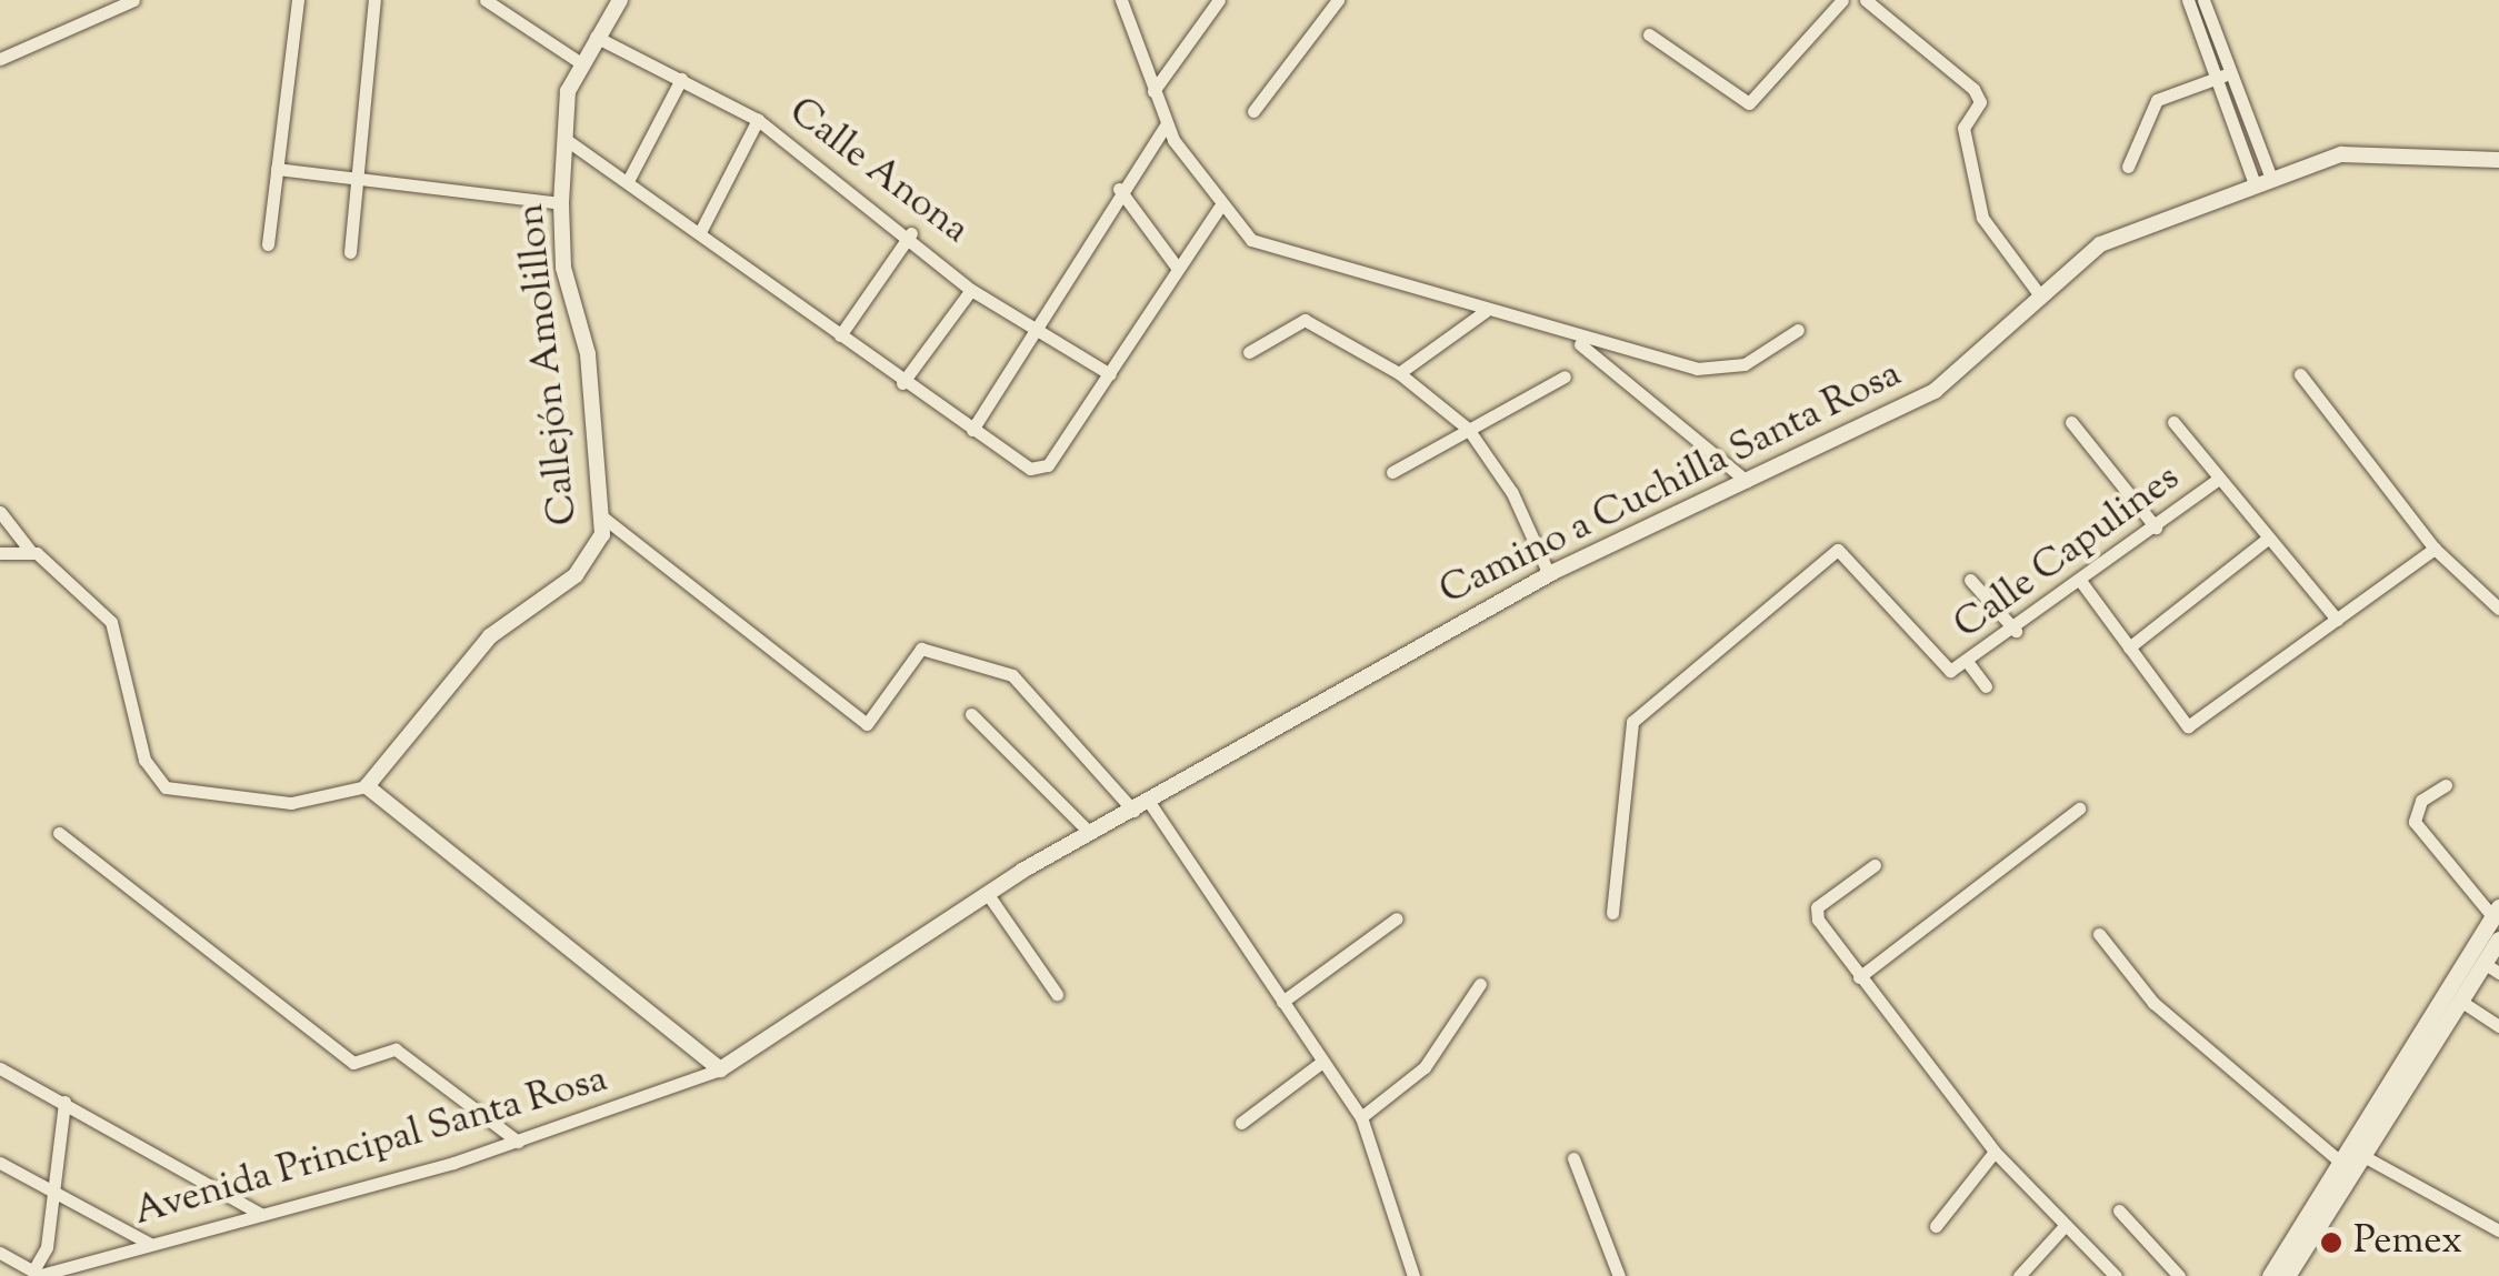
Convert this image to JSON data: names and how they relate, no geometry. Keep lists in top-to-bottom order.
{
  "streets": {
    "street": [
      "Calle Anona",
      "Callejón Amolillon",
      "Camino a Cuchilla Santa Rosa",
      "Calle Capulines",
      "Avenida Principal Santa Rosa"
    ]
  },
  "crossings": [
    ["Calle Anona", "Callejón Amolillon"],
    ["Camino a Cuchilla Santa Rosa", "Avenida Principal Santa Rosa"]
  ],
  "places": ["Pemex"]
}
